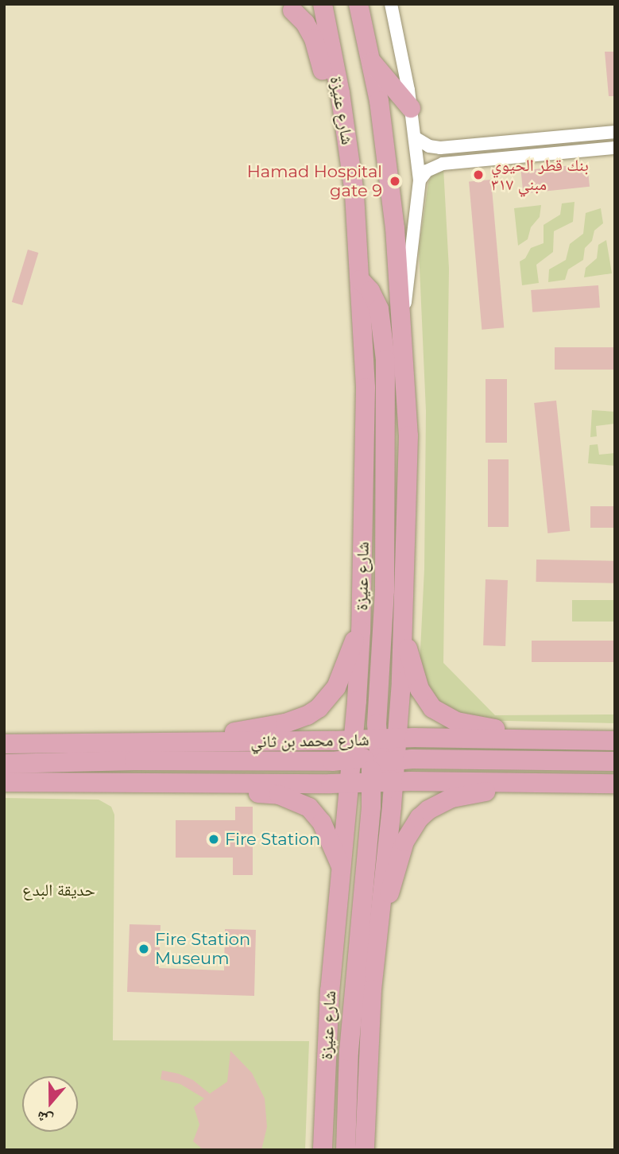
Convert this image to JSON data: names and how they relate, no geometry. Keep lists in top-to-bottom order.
{
  "streets": {
    "main road": ["شارع عنيزة", "شارع محمد بن ثاني"]
  },
  "crossings": [
    ["شارع عنيزة", "شارع محمد بن ثاني"]
  ],
  "parks": ["حديقة البدع"],
  "places": [
    "بنك قطر الحيوي مبني ٣١٧",
    "Hamad Hospital gate 9",
    "Fire Station",
    "Fire Station Museum"
  ],
  "north": "bottom"
}
